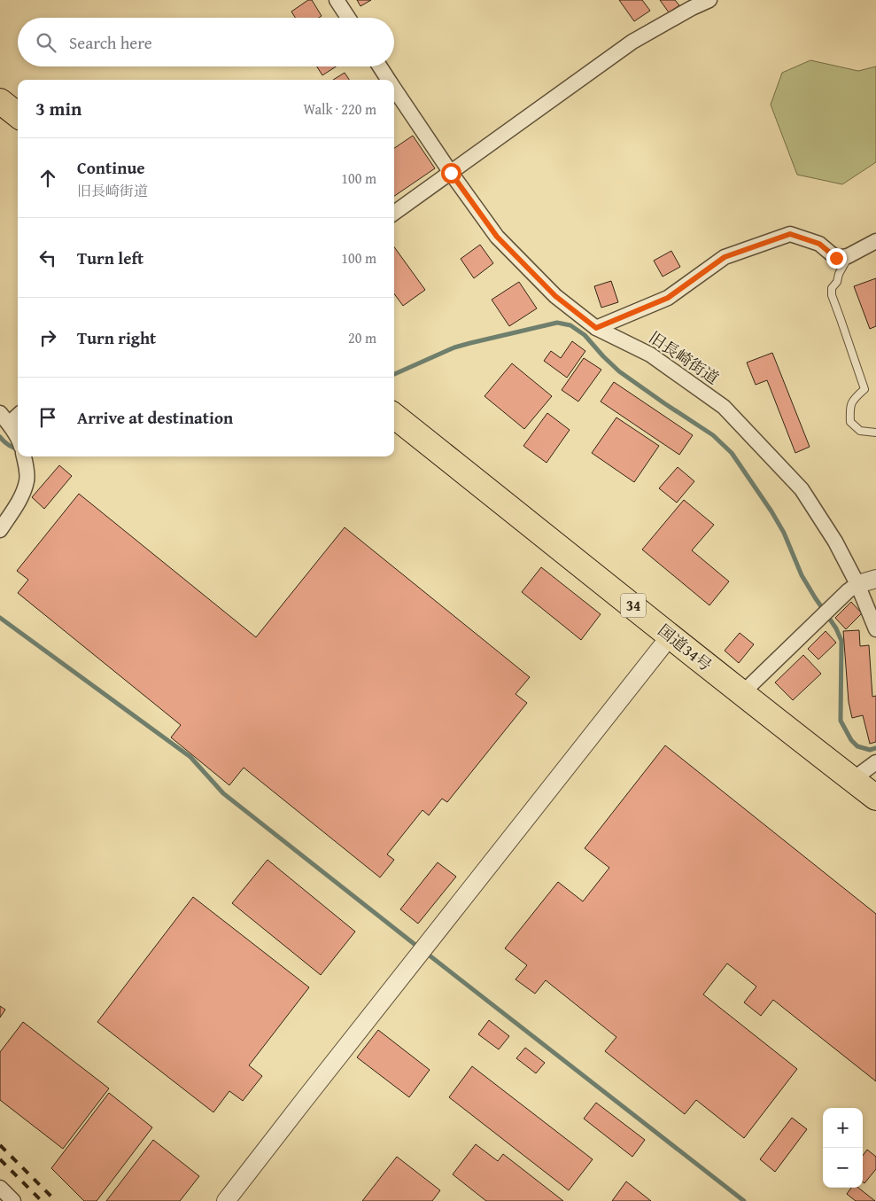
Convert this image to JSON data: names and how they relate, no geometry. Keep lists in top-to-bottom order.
{
  "streets": {
    "highway": ["34", "国道34号"],
    "street": ["旧長崎街道"]
  },
  "page": {
    "search": "Search here",
    "heading": ["3 min", "Walk · 220 m"],
    "list": [
      ["Continue", "旧長崎街道", "100 m"],
      ["Turn left", "100 m"],
      ["Turn right", "20 m"],
      "Arrive at destination"
    ],
    "map_buttons": ["+", "−"]
  }
}
